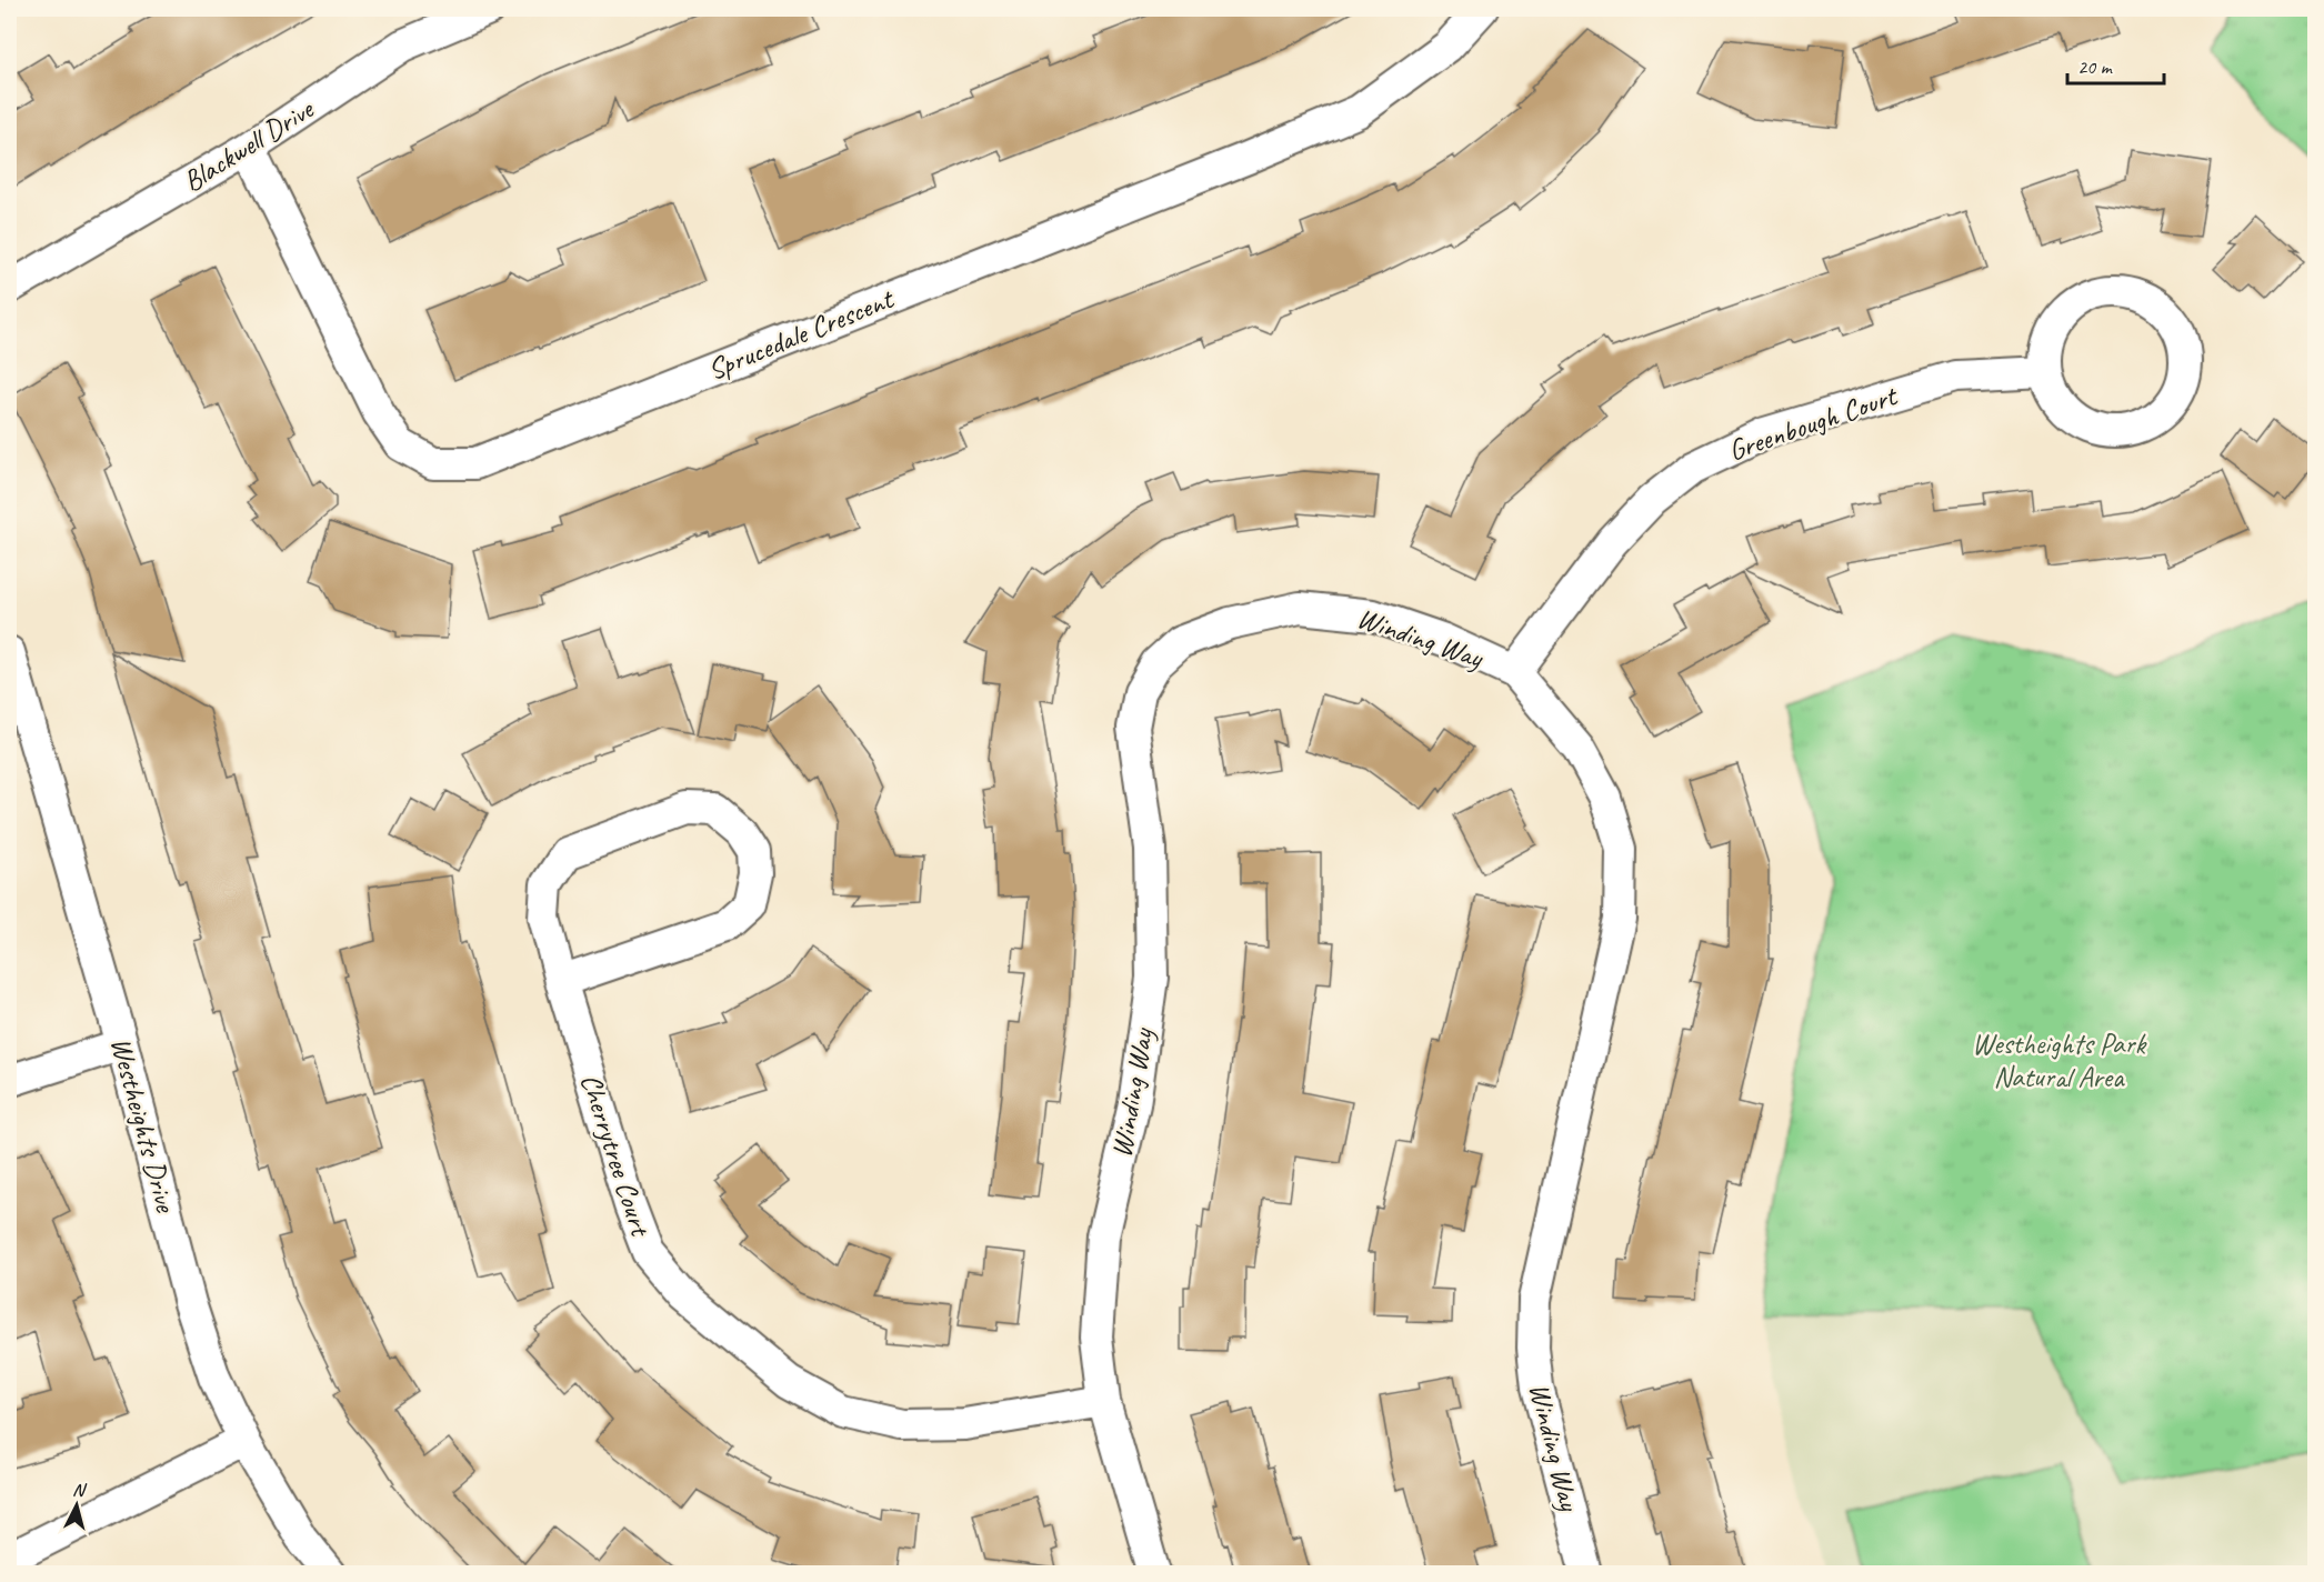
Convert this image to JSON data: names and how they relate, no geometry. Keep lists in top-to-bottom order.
{
  "streets": {
    "street": [
      "Blackwell Drive",
      "Sprucedale Crescent",
      "Greenbough Court",
      "Winding Way",
      "Westheights Drive",
      "Cherrytree Court"
    ]
  },
  "crossings": [
    ["Blackwell Drive", "Sprucedale Crescent"],
    ["Greenbough Court", "Winding Way"],
    ["Winding Way", "Cherrytree Court"]
  ],
  "parks": ["Westheights Park Natural Area"],
  "scale_bar": "20 m",
  "north": "top"
}
